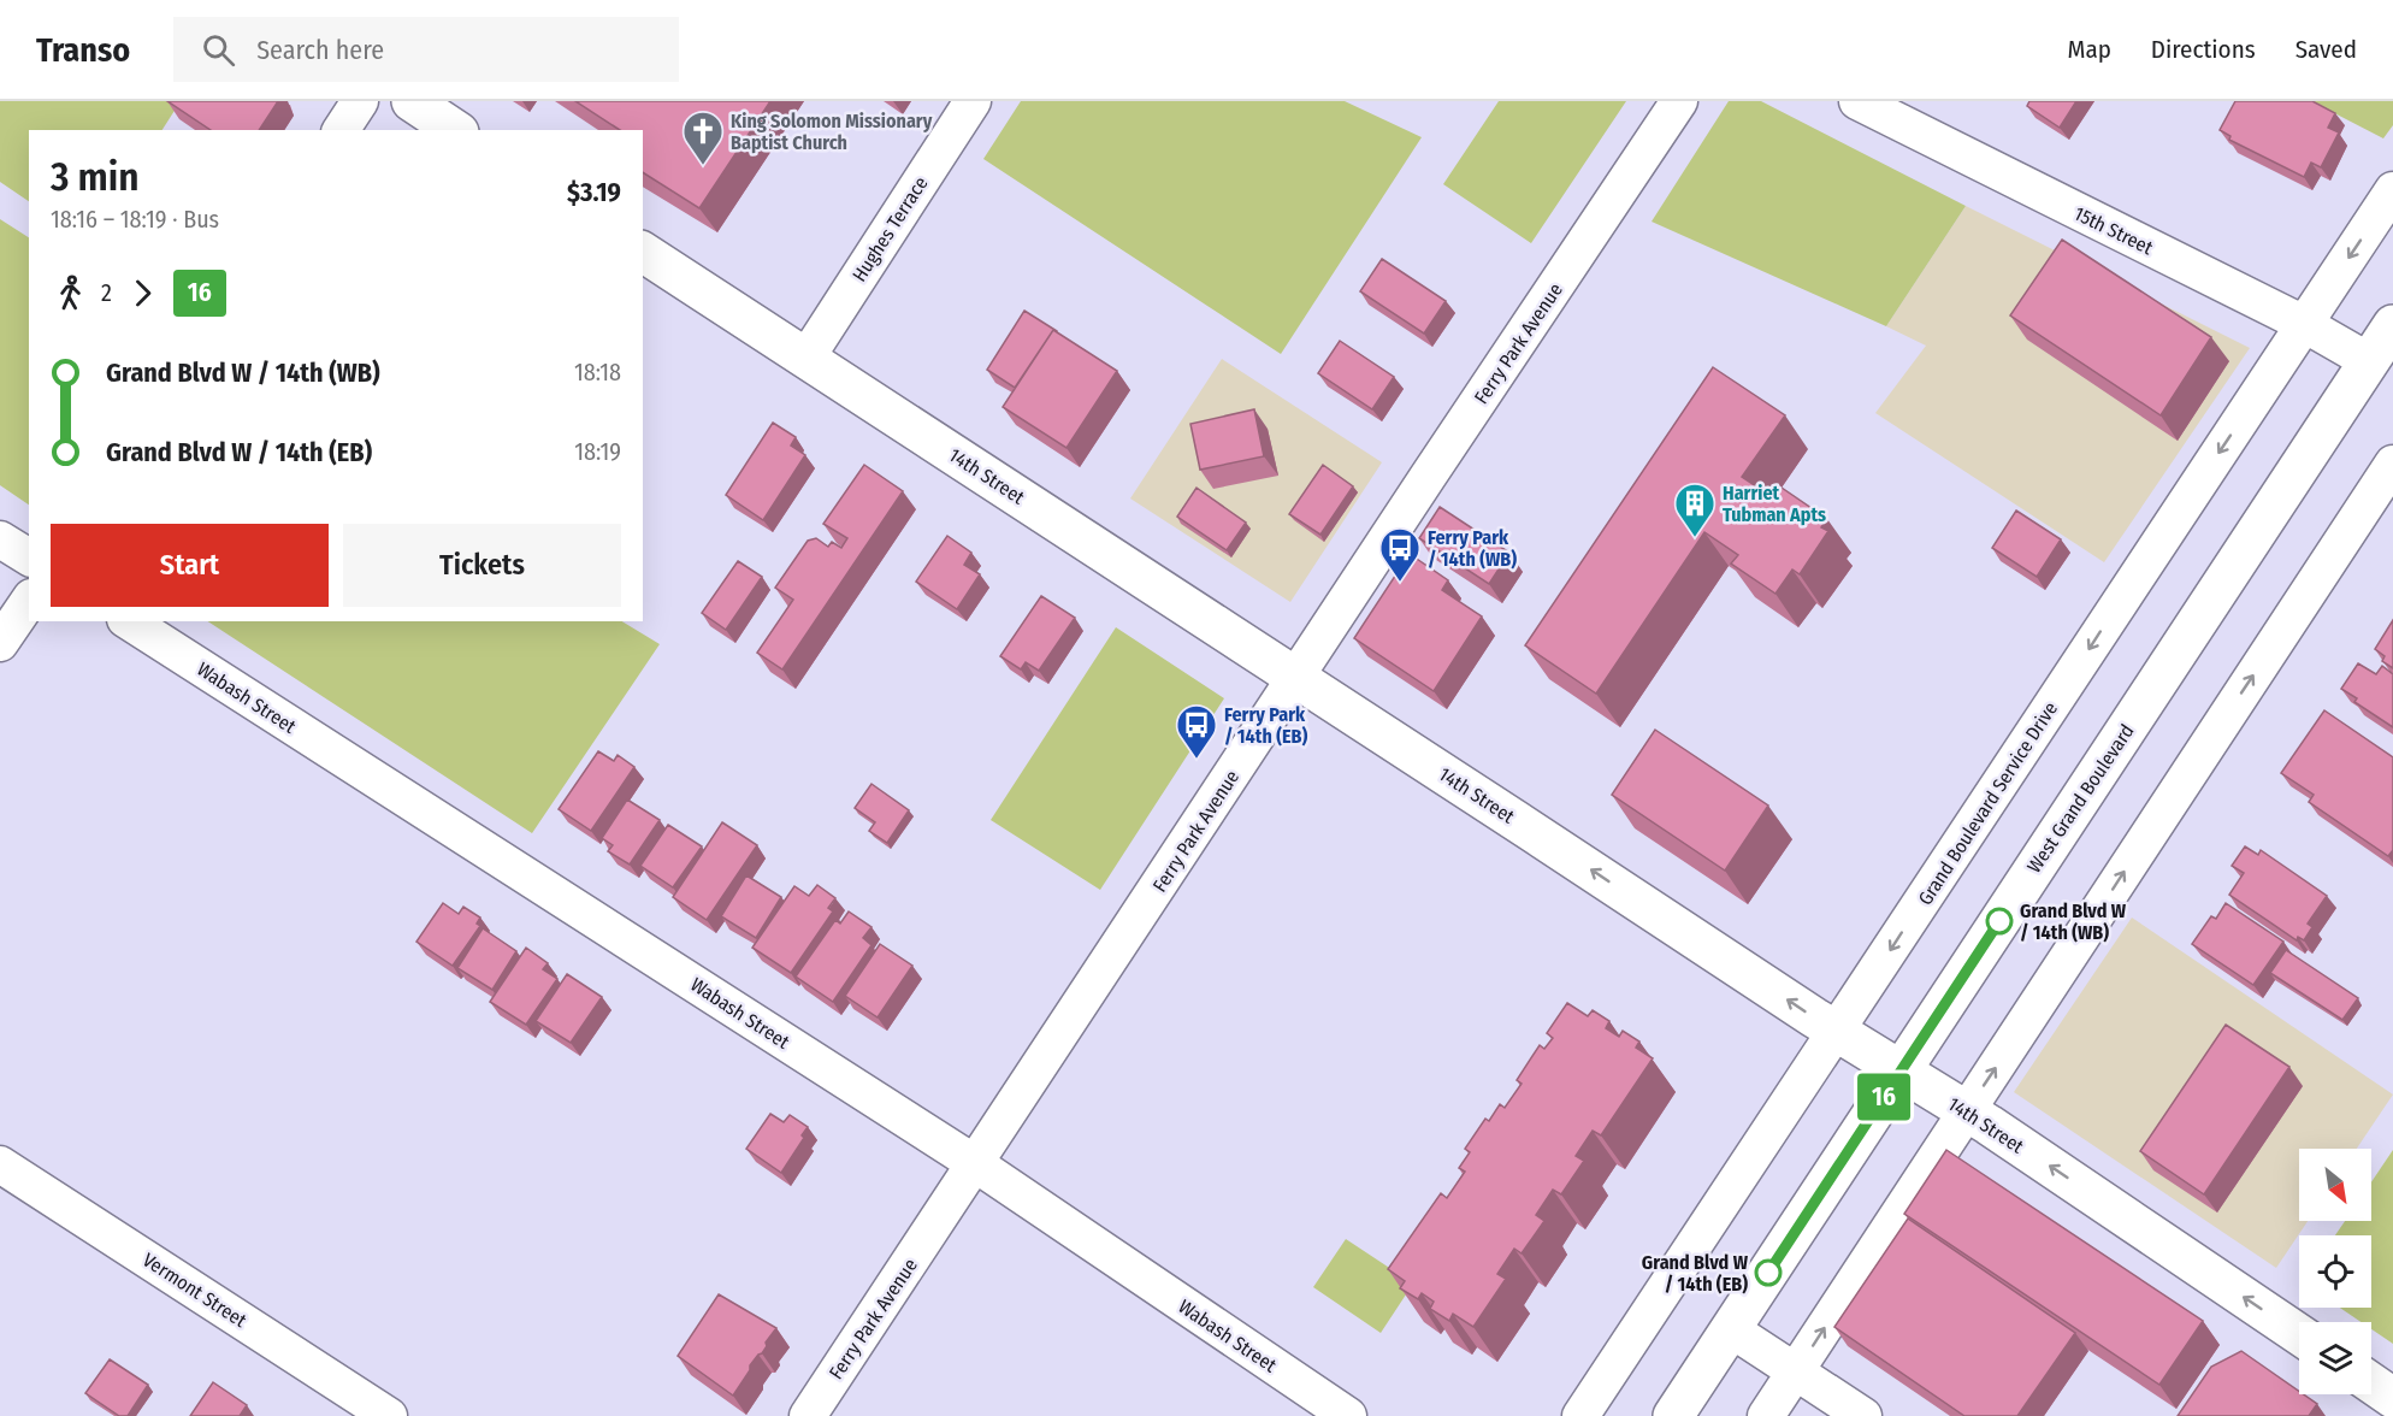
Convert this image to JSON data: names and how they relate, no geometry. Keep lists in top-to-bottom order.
{
  "streets": {
    "street": [
      "Hughes Terrace",
      "15th Street",
      "Ferry Park Avenue",
      "14th Street",
      "Wabash Street",
      "West Grand Boulevard",
      "Grand Boulevard Service Drive",
      "Vermont Street"
    ]
  },
  "crossings": [
    ["Hughes Terrace", "14th Street"],
    ["15th Street", "West Grand Boulevard"],
    ["15th Street", "Grand Boulevard Service Drive"],
    ["Ferry Park Avenue", "14th Street"],
    ["Ferry Park Avenue", "Wabash Street"],
    ["14th Street", "West Grand Boulevard"],
    ["14th Street", "Grand Boulevard Service Drive"]
  ],
  "one_way": ["14th Street"],
  "places": {
    "church": ["King Solomon Missionary Baptist Church"],
    "building": ["Harriet Tubman Apts"],
    "bus stop": ["Ferry Park / 14th (WB)", "Ferry Park / 14th (EB)"],
    "other": ["Grand Blvd W / 14th (WB)", "Grand Blvd W / 14th (EB)"]
  },
  "lines": ["bus line 16"],
  "north": "bottom right",
  "page": {
    "header": "Transo",
    "search": "Search here",
    "nav": ["Map", "Directions", "Saved"],
    "on_map": "16",
    "heading": ["3 min", "18:16 – 18:19 · Bus", "$3.19"],
    "legs": ["2", "16"],
    "list": [
      {
        "name": "Grand Blvd W / 14th (WB)",
        "value": "18:18"
      },
      {
        "name": "Grand Blvd W / 14th (EB)",
        "value": "18:19"
      }
    ],
    "buttons": ["Start", "Tickets"]
  }
}
